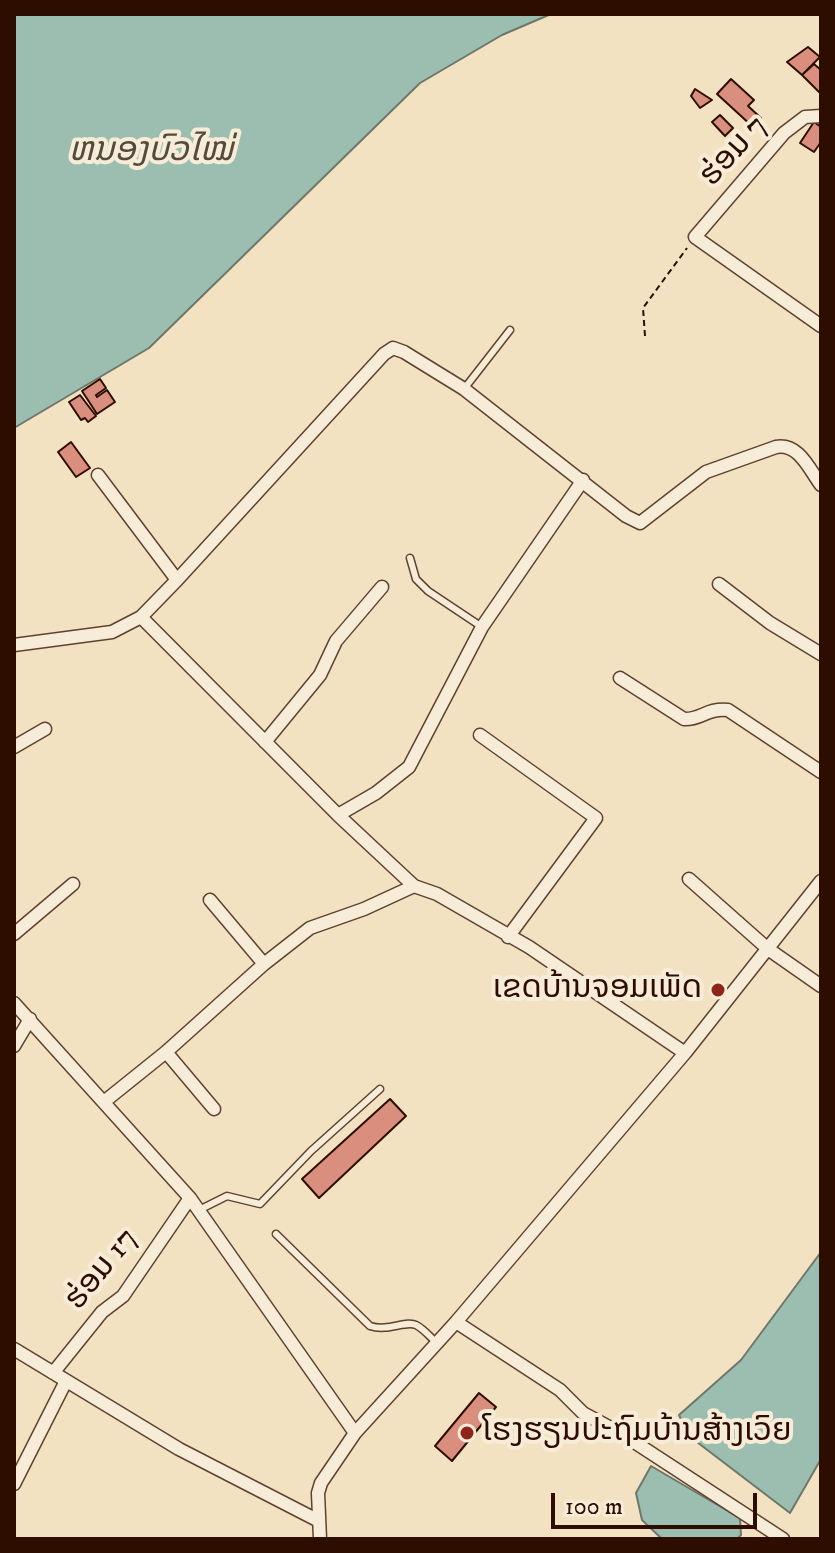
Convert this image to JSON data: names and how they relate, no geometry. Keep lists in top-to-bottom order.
{
  "streets": {
    "street": ["ຮ່ອມ 7", "ຮ່ອມ 17"]
  },
  "water": ["ຫນອງບົວໄໝ່"],
  "places": ["ເຂດບ້ານຈອມເພັດ", "ໂຮງຮຽນປະຖົມບ້ານສ້າງເວົຍ"],
  "scale_bar": "100 m"
}
